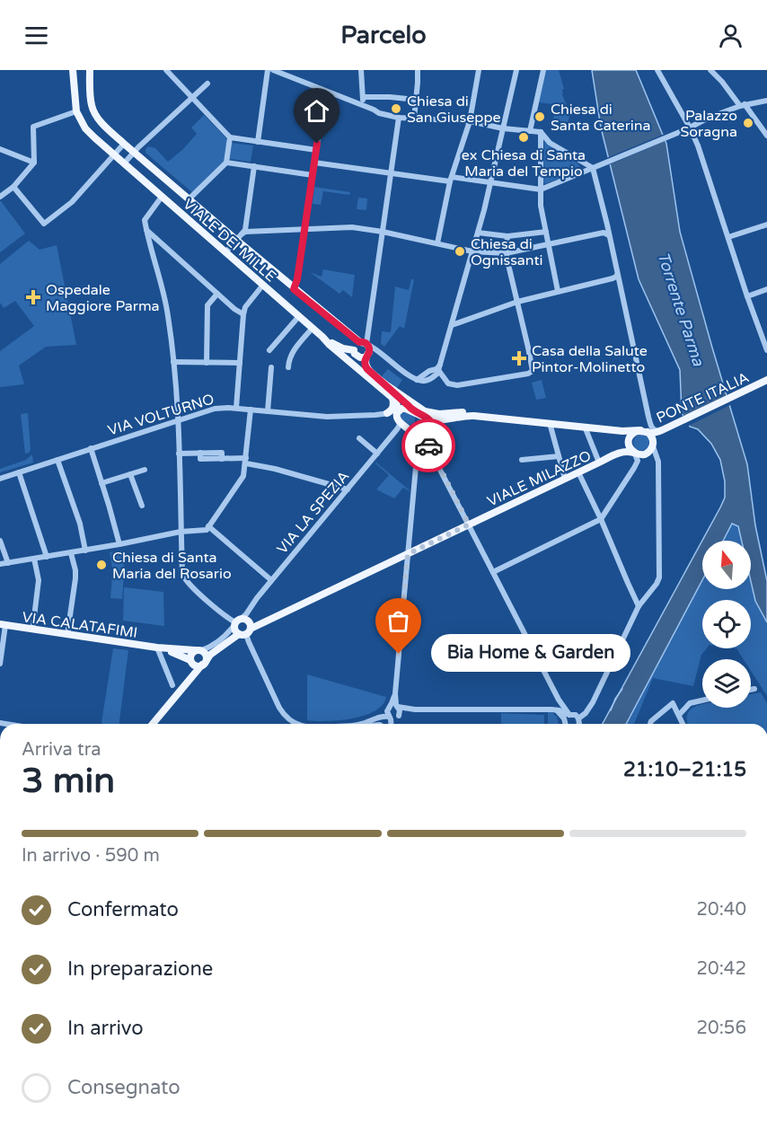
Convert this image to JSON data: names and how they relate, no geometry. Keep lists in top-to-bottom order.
{
  "streets": {
    "main road": [
      "VIALE DEI MILLE",
      "PONTE ITALIA",
      "VIALE MILAZZO",
      "VIA CALATAFIMI"
    ],
    "street": ["VIA VOLTURNO", "VIA LA SPEZIA"]
  },
  "crossings": [
    ["VIALE DEI MILLE", "VIA VOLTURNO"],
    ["VIALE DEI MILLE", "VIA LA SPEZIA"],
    ["PONTE ITALIA", "VIALE MILAZZO"],
    ["VIA VOLTURNO", "VIA LA SPEZIA"],
    ["VIA LA SPEZIA", "VIA CALATAFIMI"]
  ],
  "water": ["Torrente Parma"],
  "places": {
    "other": [
      "Chiesa di San Giuseppe",
      "Chiesa di Santa Caterina",
      "Palazzo Soragna",
      "ex Chiesa di Santa Maria del Tempio",
      "Chiesa di Ognissanti",
      "Chiesa di Santa Maria del Rosario",
      "Bia Home & Garden"
    ],
    "health": ["Ospedale Maggiore Parma", "Casa della Salute Pintor-Molinetto"]
  },
  "north": "top",
  "page": {
    "header": "Parcelo",
    "bubble": "Bia Home & Garden",
    "heading": ["3 min", "Arriva tra", "21:10–21:15"],
    "bar": "In arrivo · 590 m",
    "list": [
      ["Confermato", "20:40"],
      ["In preparazione", "20:42"],
      ["In arrivo", "20:56"],
      "Consegnato"
    ]
  }
}
